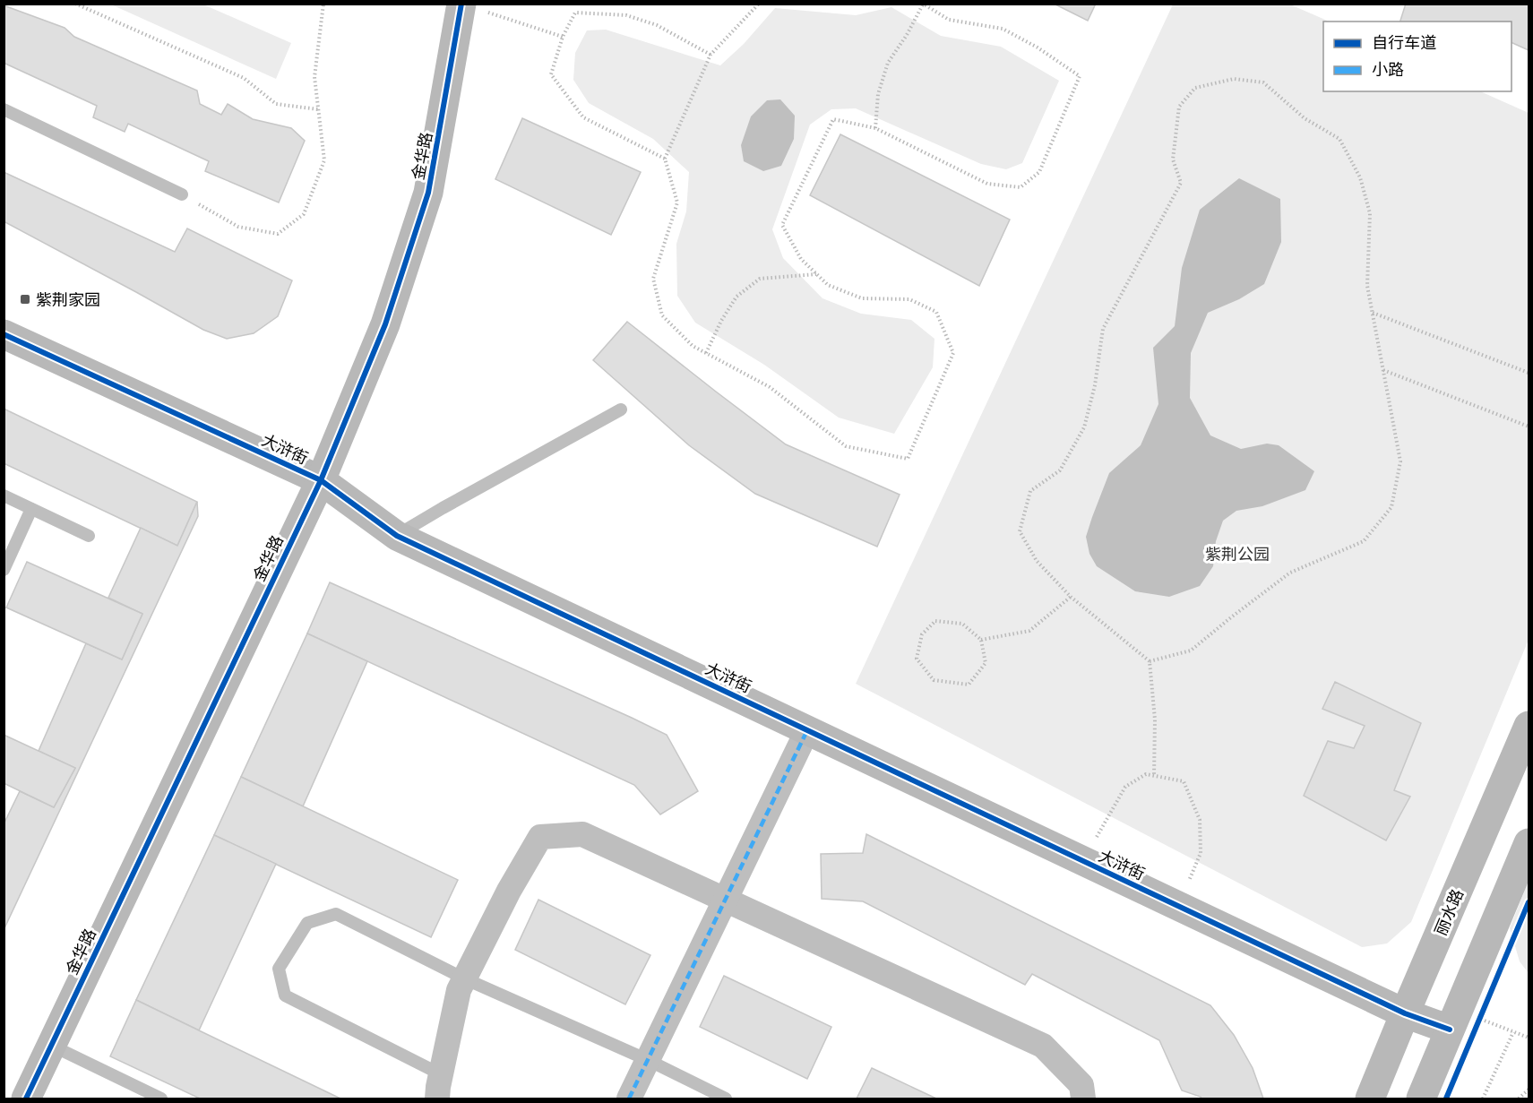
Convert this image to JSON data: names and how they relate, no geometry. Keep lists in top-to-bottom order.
{
  "streets": {
    "street": ["金华路", "大浒街", "丽水路"]
  },
  "crossings": [
    ["金华路", "大浒街"],
    ["大浒街", "丽水路"]
  ],
  "parks": ["紫荆公园"],
  "places": {
    "transit": ["紫荆家园"]
  },
  "legend": ["自行车道", "小路"]
}
